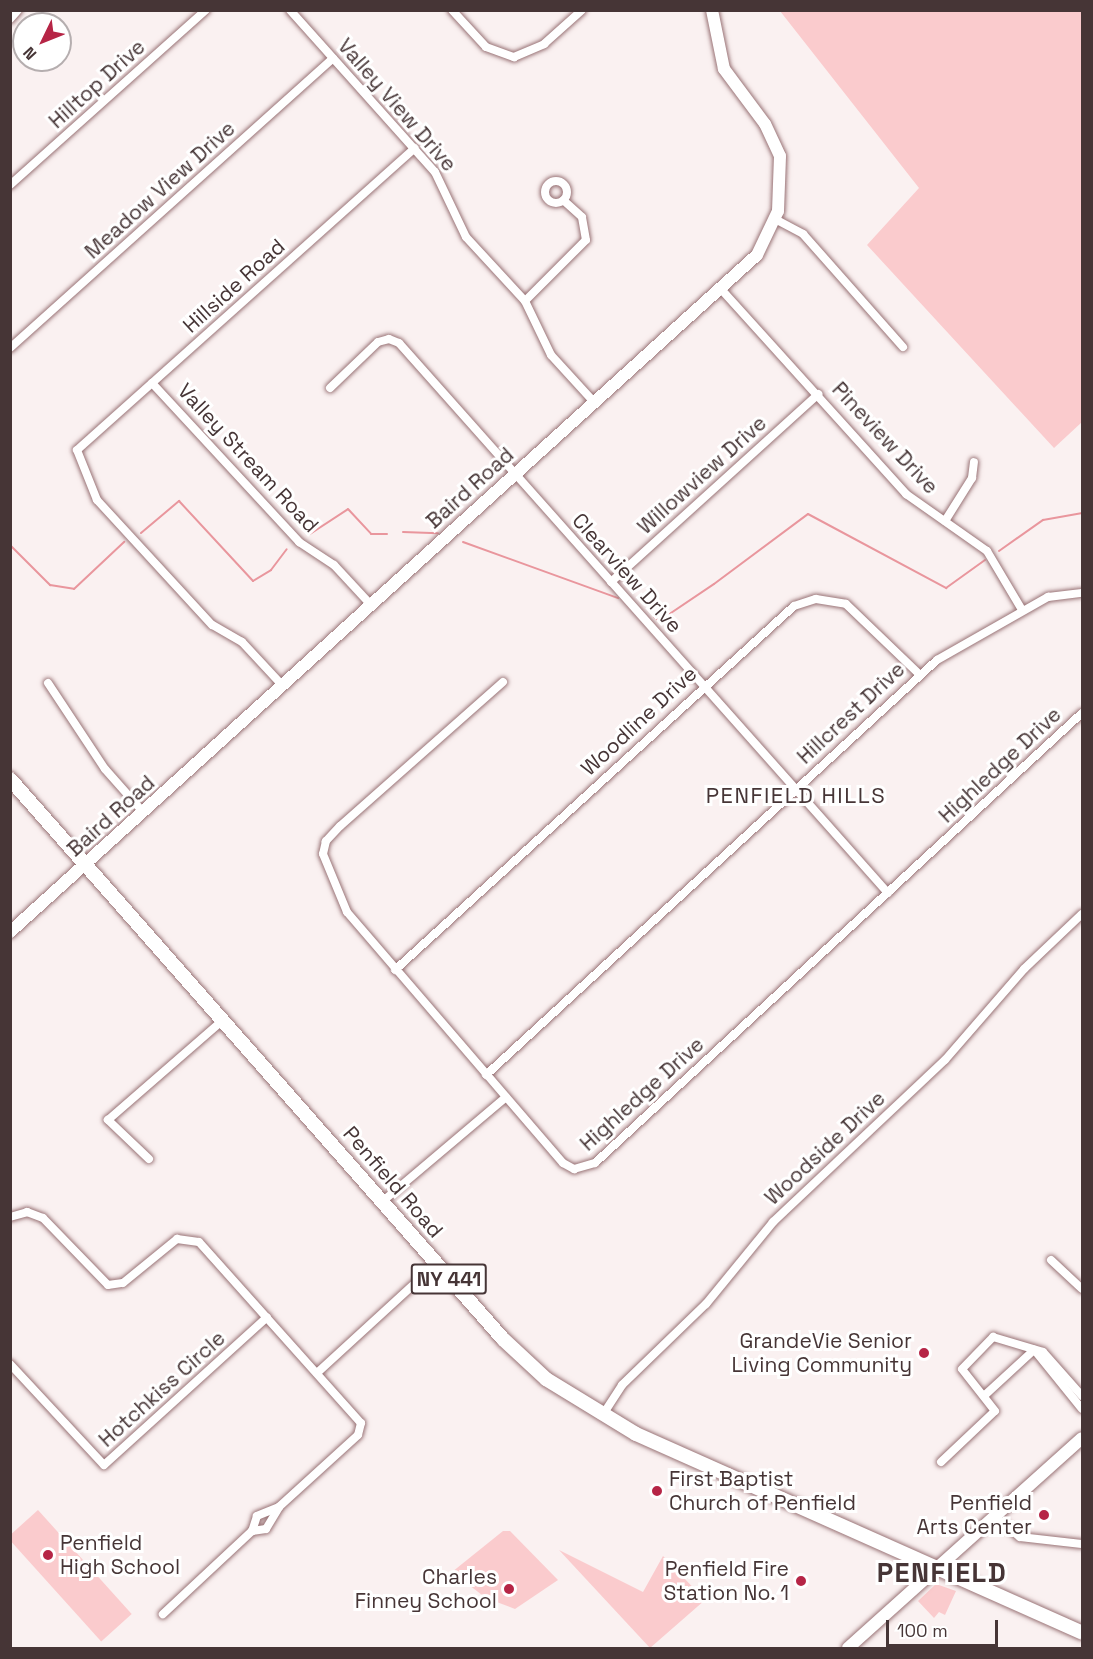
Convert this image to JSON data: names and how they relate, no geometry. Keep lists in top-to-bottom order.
{
  "streets": {
    "main road": ["Penfield Road", "NY 441"],
    "street": [
      "Hilltop Drive",
      "Valley View Drive",
      "Meadow View Drive",
      "Hillside Road",
      "Pineview Drive",
      "Valley Stream Road",
      "Willowview Drive",
      "Baird Road",
      "Clearview Drive",
      "Hillcrest Drive",
      "Woodline Drive",
      "Highledge Drive",
      "Woodside Drive",
      "Hotchkiss Circle"
    ]
  },
  "crossings": [
    ["Valley View Drive", "Meadow View Drive"],
    ["Valley View Drive", "Hillside Road"],
    ["Valley View Drive", "Baird Road"],
    ["Hillside Road", "Valley Stream Road"],
    ["Hillside Road", "Baird Road"],
    ["Pineview Drive", "Willowview Drive"],
    ["Pineview Drive", "Baird Road"],
    ["Pineview Drive", "Hillcrest Drive"],
    ["Valley Stream Road", "Baird Road"],
    ["Willowview Drive", "Clearview Drive"],
    ["Baird Road", "Clearview Drive"],
    ["Baird Road", "Penfield Road"],
    ["Clearview Drive", "Hillcrest Drive"],
    ["Clearview Drive", "Woodline Drive"],
    ["Clearview Drive", "Highledge Drive"],
    ["Hillcrest Drive", "Woodline Drive"],
    ["Hillcrest Drive", "Highledge Drive"],
    ["Woodline Drive", "Highledge Drive"],
    ["Woodside Drive", "Penfield Road"]
  ],
  "districts": ["PENFIELD HILLS", "PENFIELD"],
  "places": [
    "GrandeVie Senior Living Community",
    "First Baptist Church of Penfield",
    "Penfield Arts Center",
    "Penfield High School",
    "Penfield Fire Station No. 1",
    "Charles Finney School"
  ],
  "scale_bar": "100 m",
  "north": "bottom left"
}
